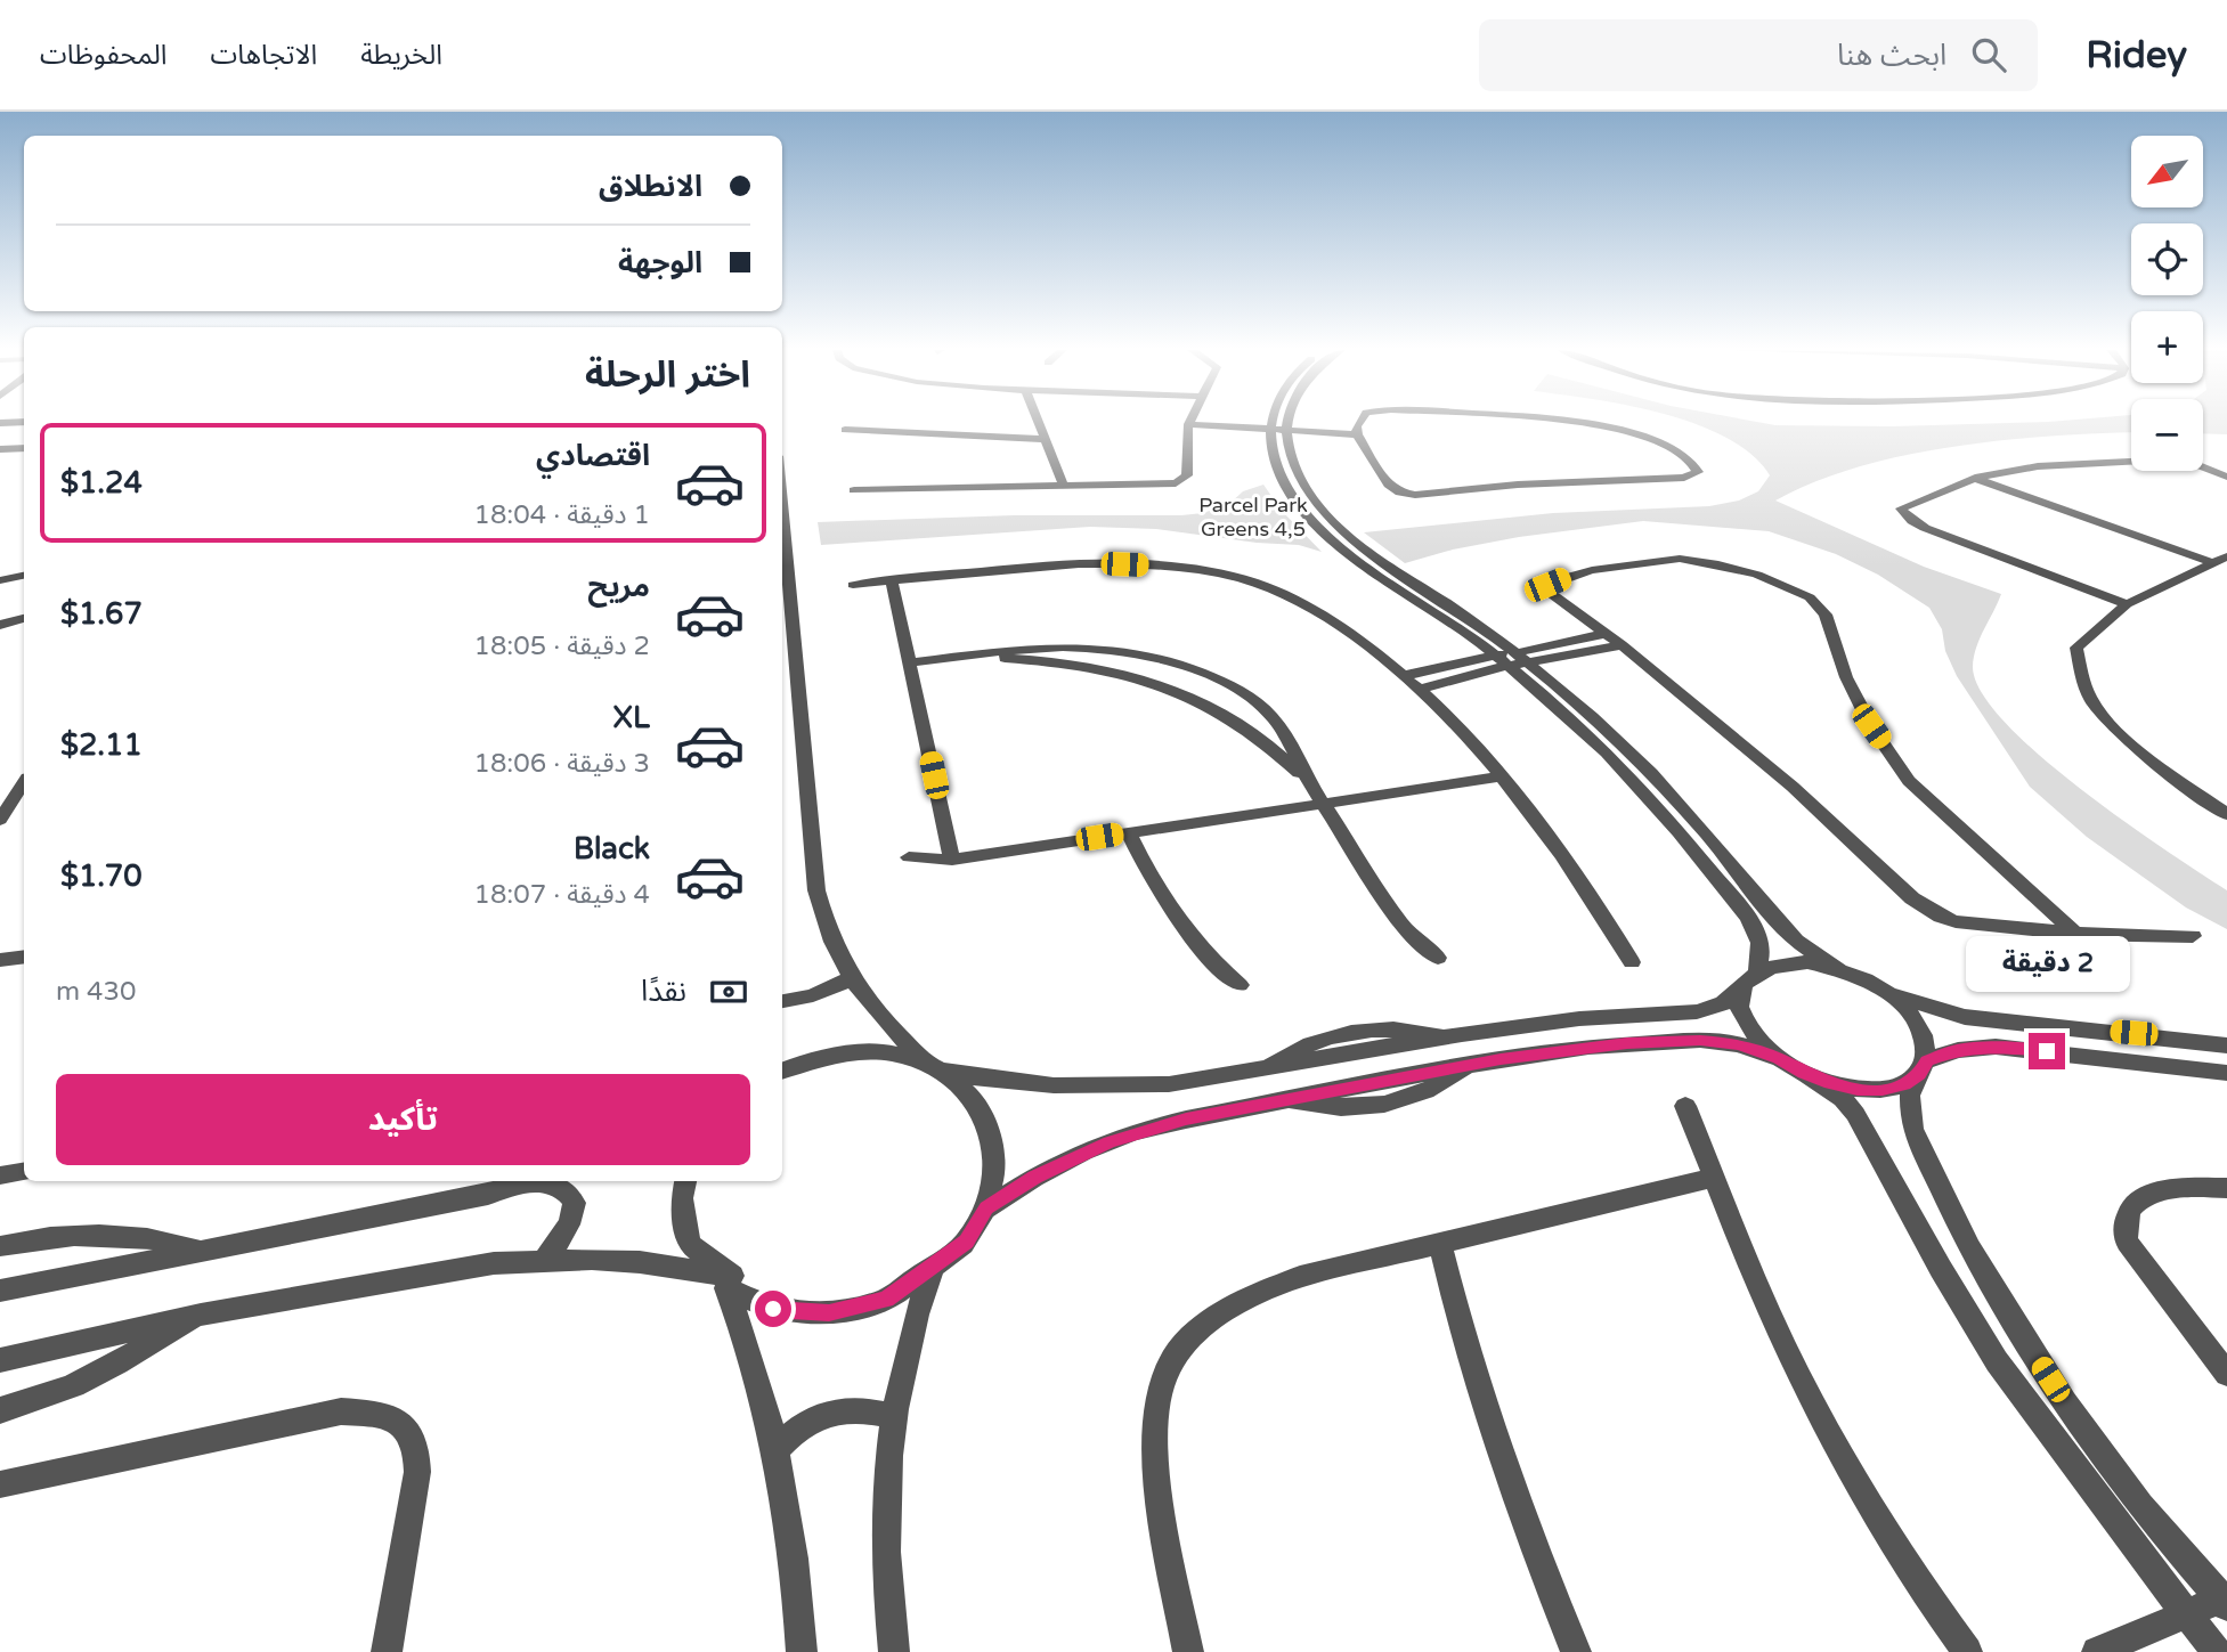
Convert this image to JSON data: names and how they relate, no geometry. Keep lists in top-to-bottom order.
{
  "parks": ["Parcel Park Greens 4,5"],
  "north": "bottom left",
  "page": {
    "header": "Ridey",
    "search": "ابحث هنا",
    "nav": ["الخريطة", "الاتجاهات", "المحفوظات"],
    "map_buttons": ["+", "−"],
    "banner": ["الانطلاق", "الوجهة"],
    "heading": "اختر الرحلة",
    "list": [
      {
        "name": "اقتصادي",
        "note": "1 دقيقة · 18:04",
        "value": "$1.24"
      },
      {
        "name": "مريح",
        "note": "2 دقيقة · 18:05",
        "value": "$1.67"
      },
      {
        "name": "XL",
        "note": "3 دقيقة · 18:06",
        "value": "$2.11"
      },
      {
        "name": "Black",
        "note": "4 دقيقة · 18:07",
        "value": "$1.70"
      }
    ],
    "bubble": "2 دقيقة",
    "pay": ["نقدًا", "430 m"],
    "buttons": "تأكيد"
  }
}
